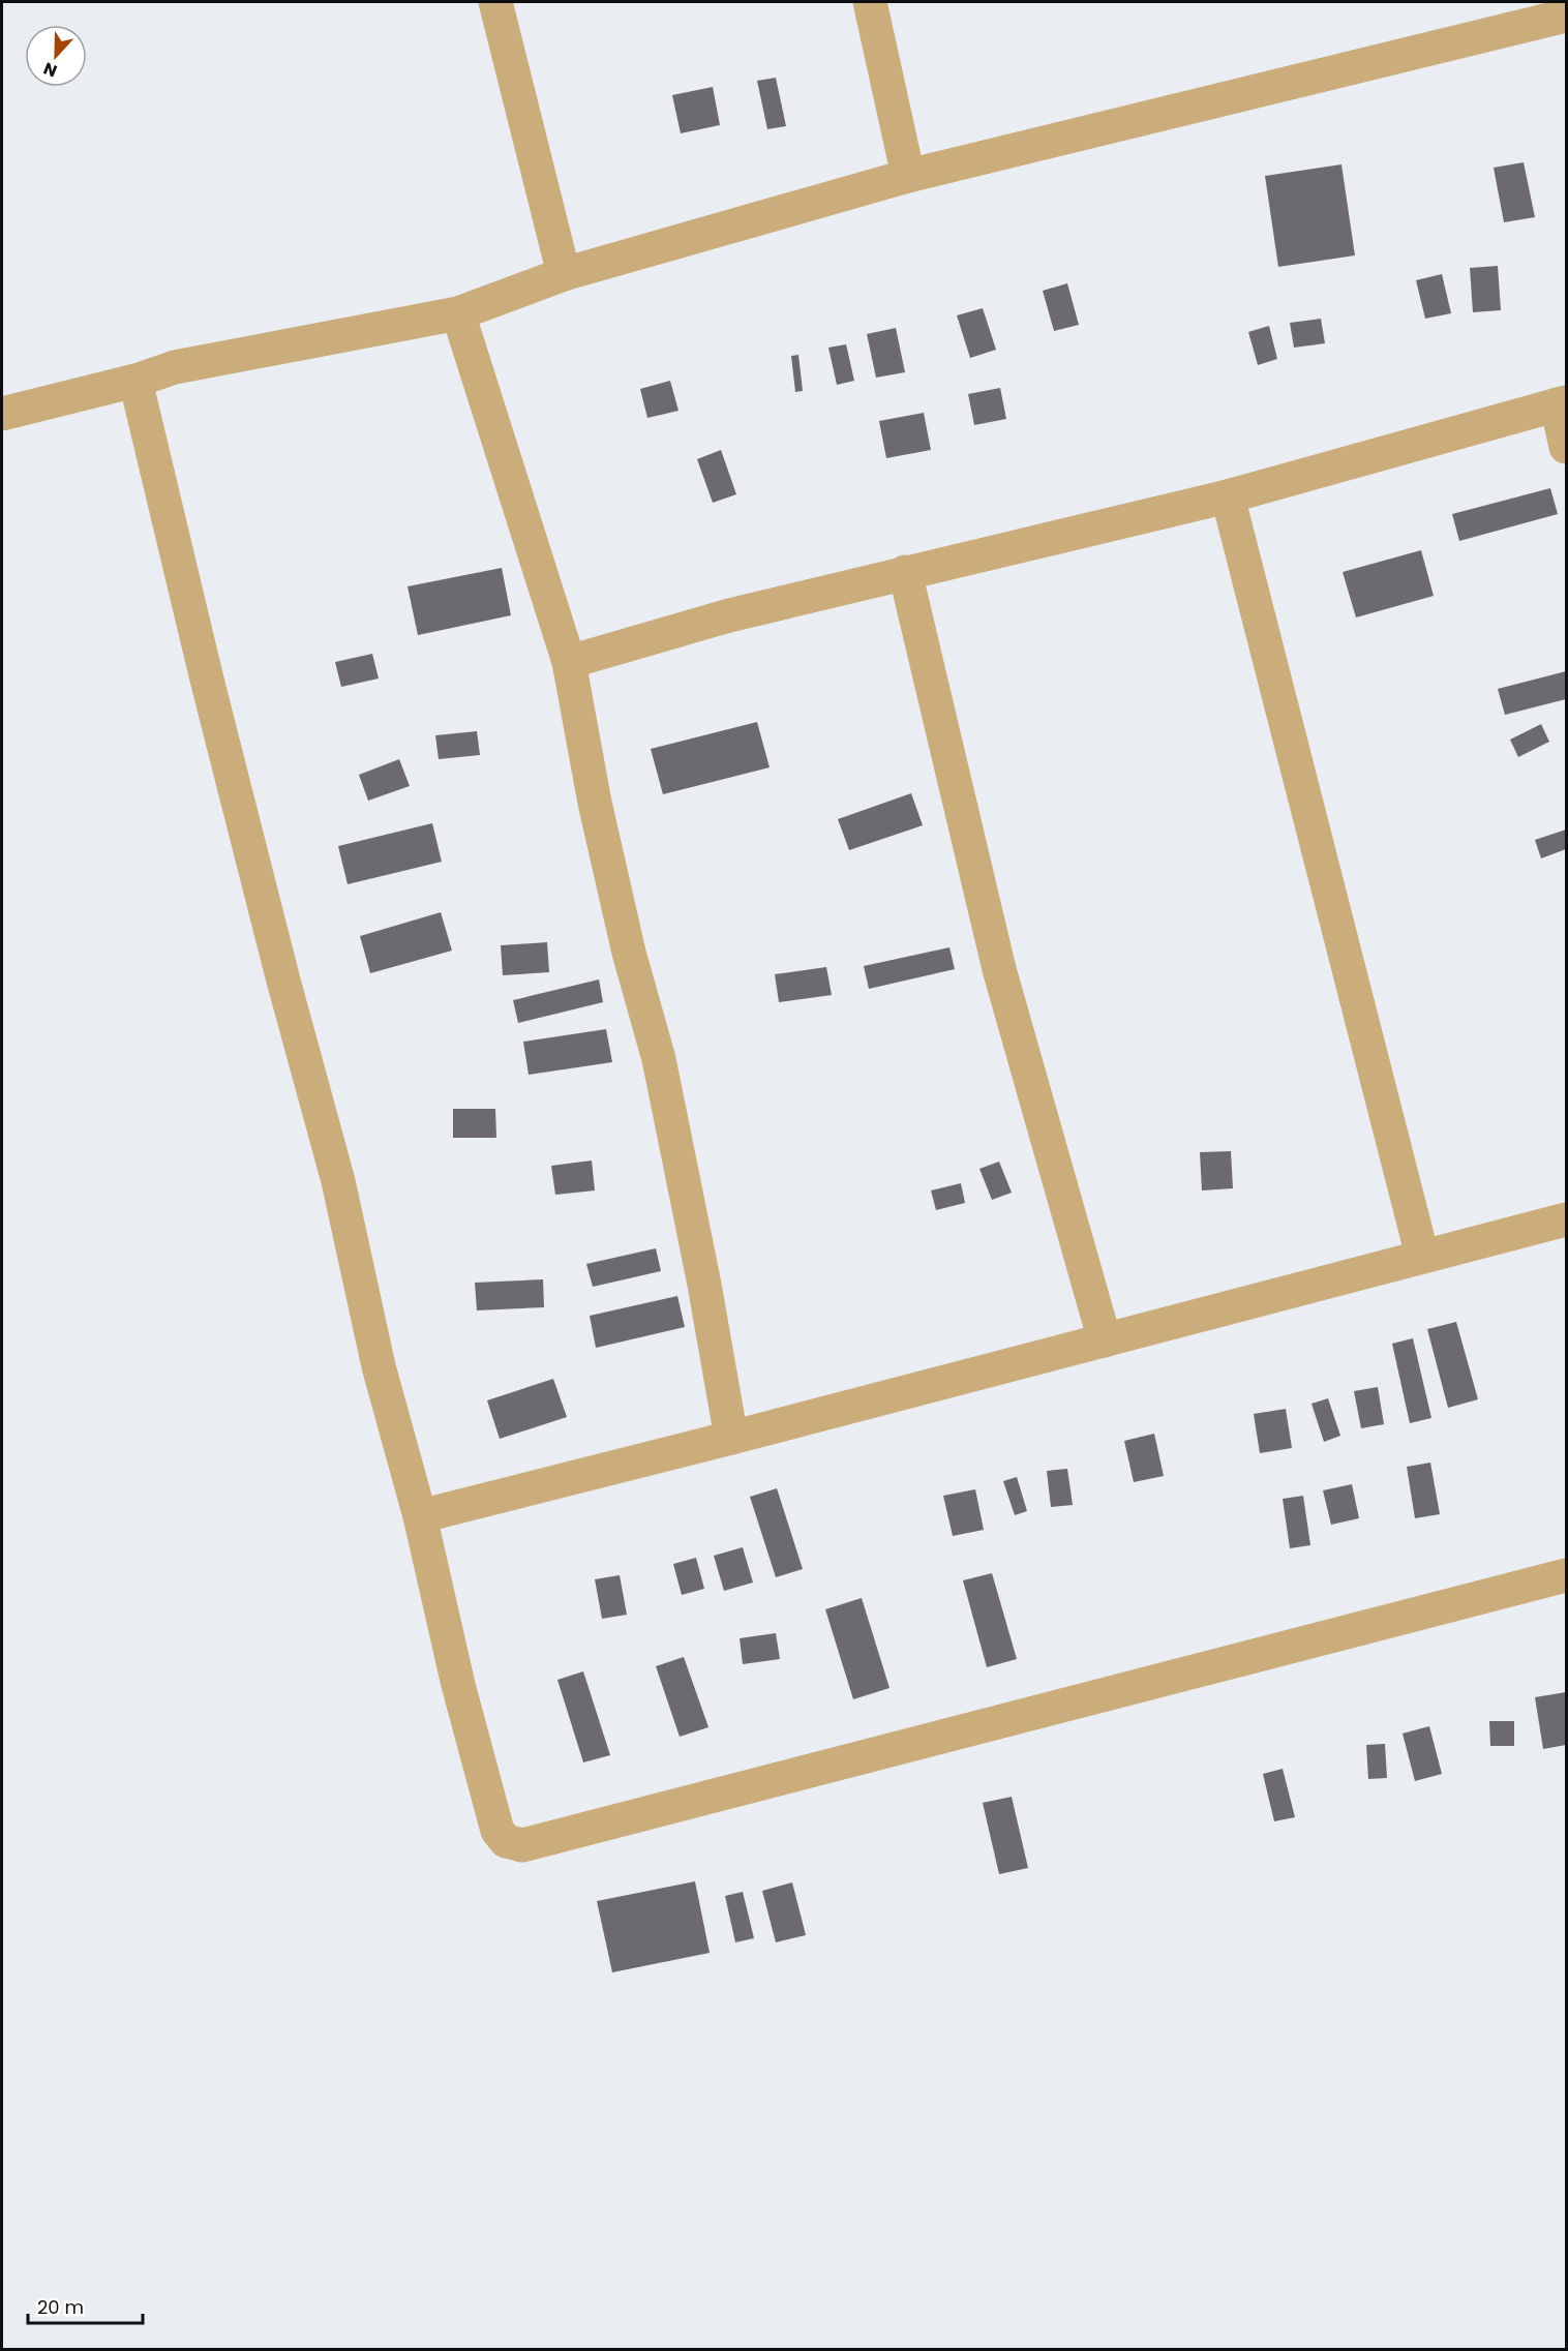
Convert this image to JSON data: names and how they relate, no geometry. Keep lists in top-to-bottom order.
{
  "scale_bar": "20 m",
  "north": "bottom"
}
